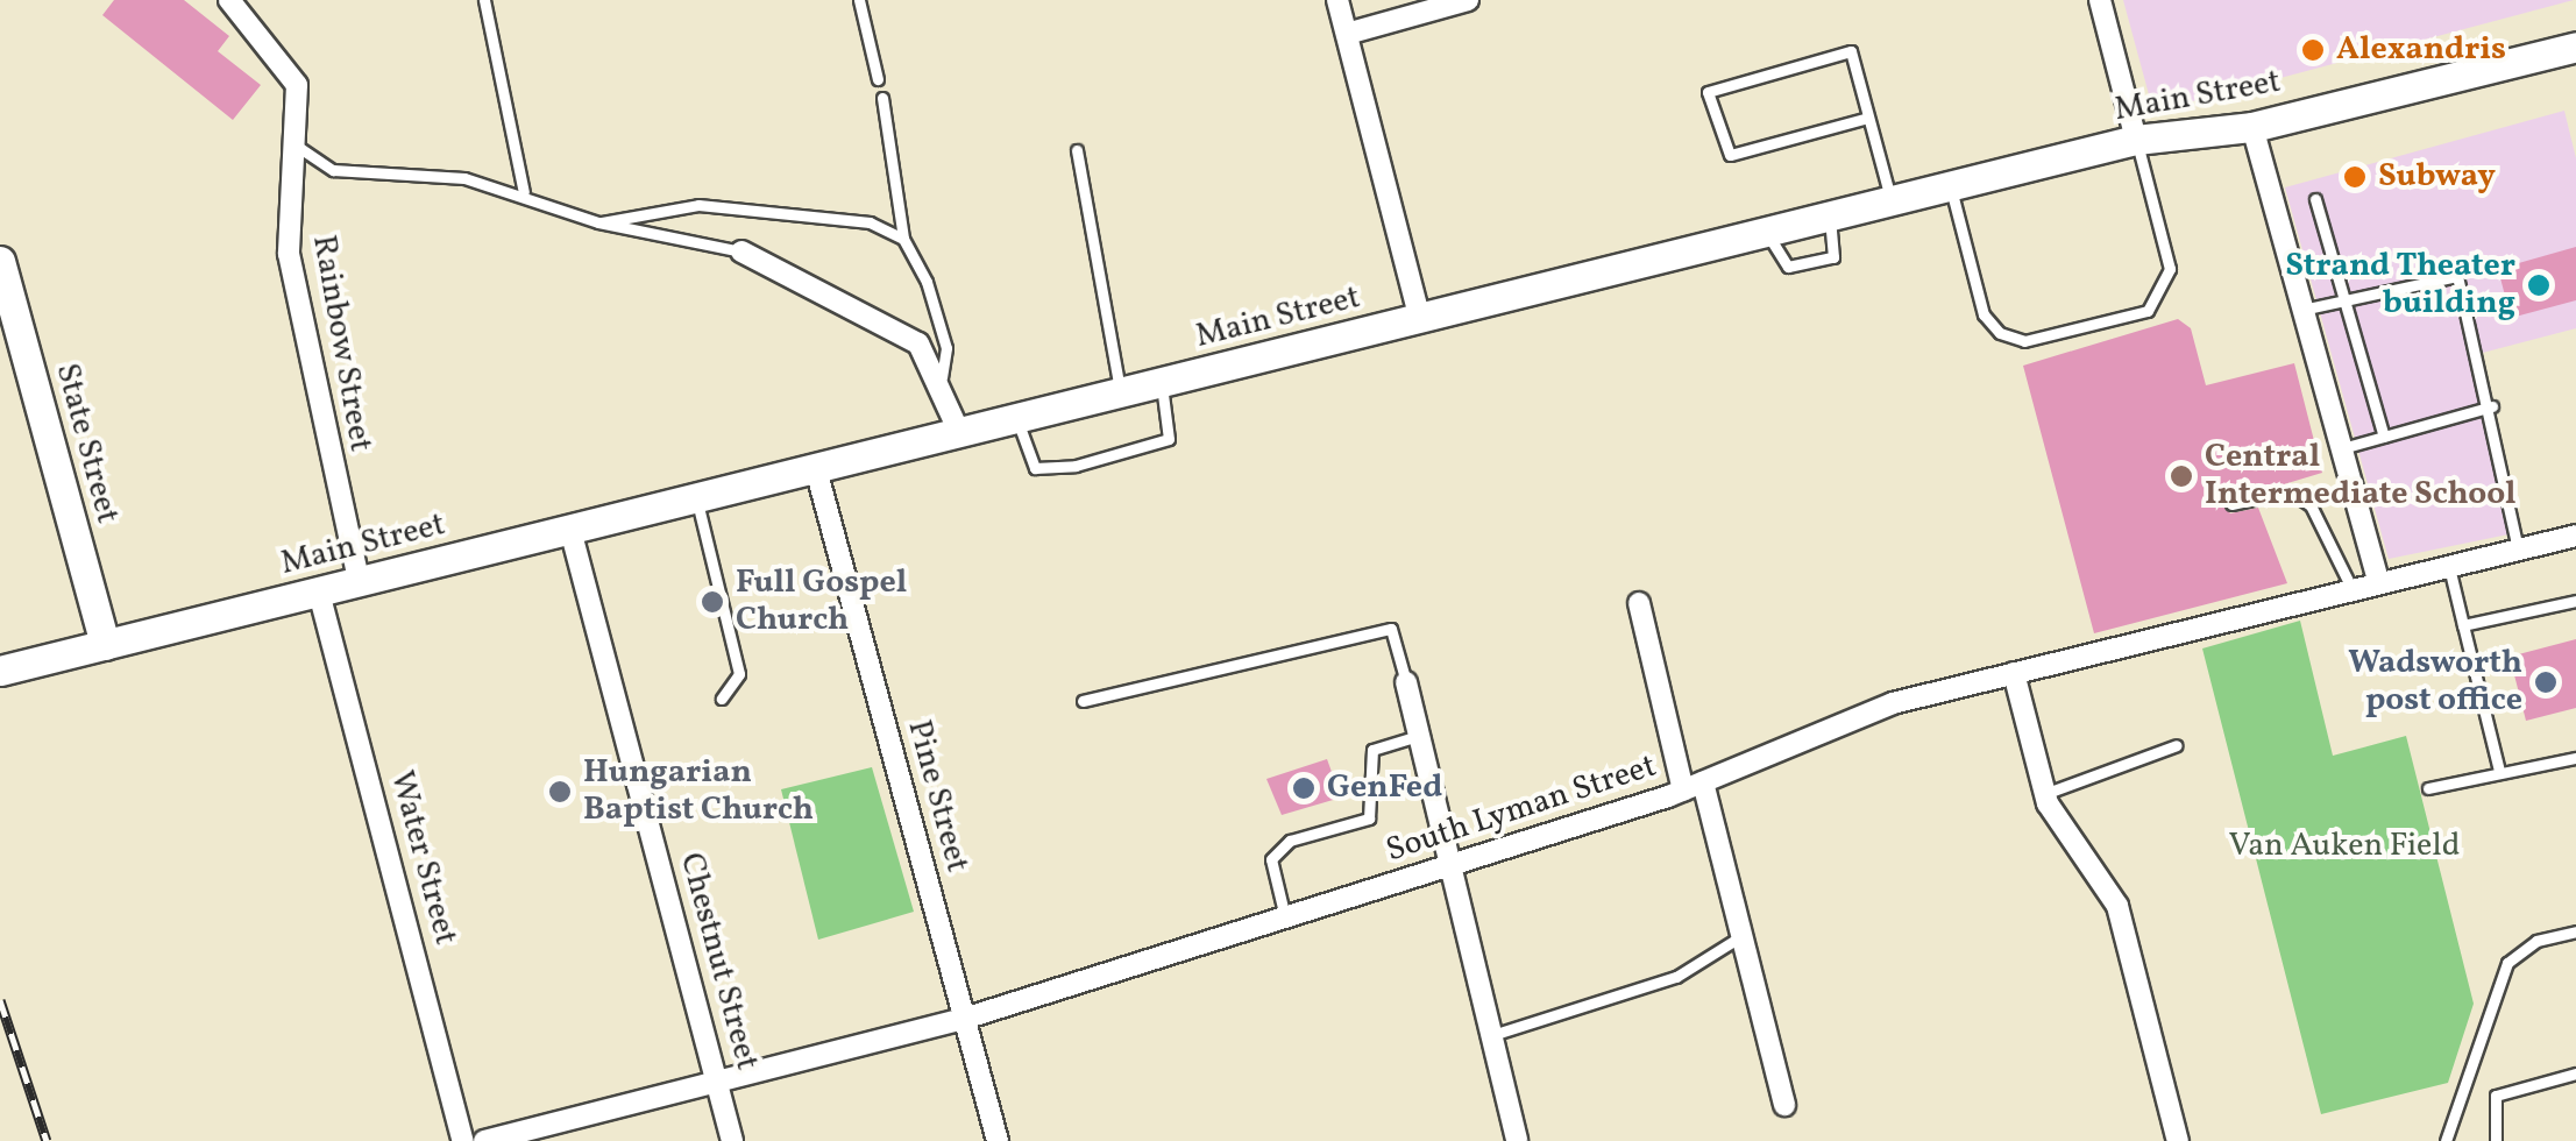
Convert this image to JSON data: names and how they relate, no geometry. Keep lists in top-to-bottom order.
{
  "streets": {
    "main road": ["Main Street", "State Street"],
    "street": [
      "Rainbow Street",
      "Pine Street",
      "South Lyman Street",
      "Water Street",
      "Chestnut Street"
    ]
  },
  "crossings": [
    ["Main Street", "Rainbow Street"],
    ["Main Street", "State Street"],
    ["Main Street", "Pine Street"],
    ["Main Street", "Water Street"],
    ["Main Street", "Chestnut Street"],
    ["Pine Street", "South Lyman Street"],
    ["South Lyman Street", "Chestnut Street"]
  ],
  "parks": ["Van Auken Field"],
  "places": [
    "Alexandris",
    "Subway",
    "Strand Theater building",
    "Central Intermediate School",
    "Full Gospel Church",
    "Wadsworth post office",
    "GenFed",
    "Hungarian Baptist Church"
  ]
}
